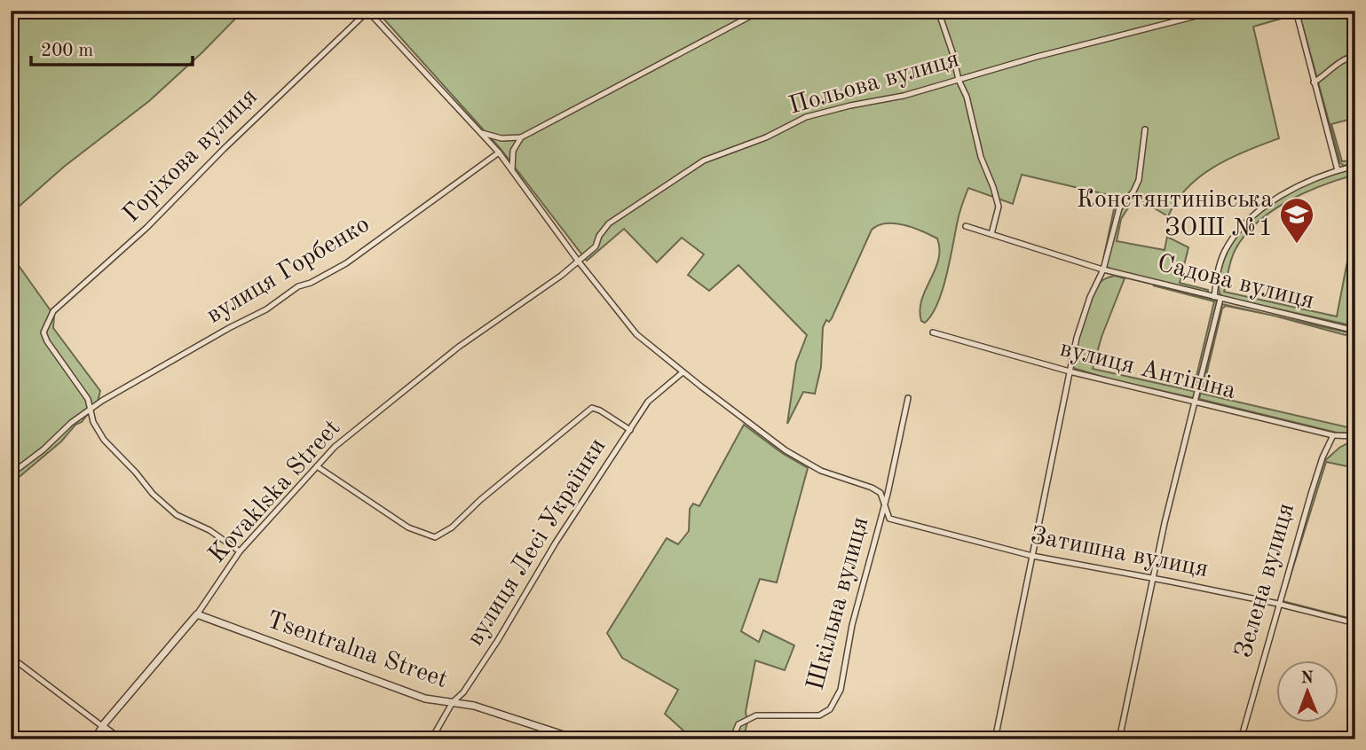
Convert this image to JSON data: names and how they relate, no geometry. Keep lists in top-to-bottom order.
{
  "streets": {
    "street": [
      "Польова вулиця",
      "Горіхова вулиця",
      "вулиця Горбенко",
      "Садова вулиця",
      "вулиця Антіпіна",
      "Kovaklska Street",
      "вулиця Лесі Українки",
      "Затишна вулиця",
      "Зелена вулиця",
      "Шкільна вулиця",
      "Tsentralna Street"
    ]
  },
  "crossings": [
    ["Польова вулиця", "Kovaklska Street"],
    ["Горіхова вулиця", "вулиця Горбенко"],
    ["вулиця Антіпіна", "Зелена вулиця"],
    ["Kovaklska Street", "Tsentralna Street"],
    ["вулиця Лесі Українки", "Tsentralna Street"],
    ["Затишна вулиця", "Зелена вулиця"],
    ["Затишна вулиця", "Шкільна вулиця"]
  ],
  "places": {
    "school or university": ["Констянтинівська ЗОШ №1"]
  },
  "scale_bar": "200 m",
  "north": "top"
}
